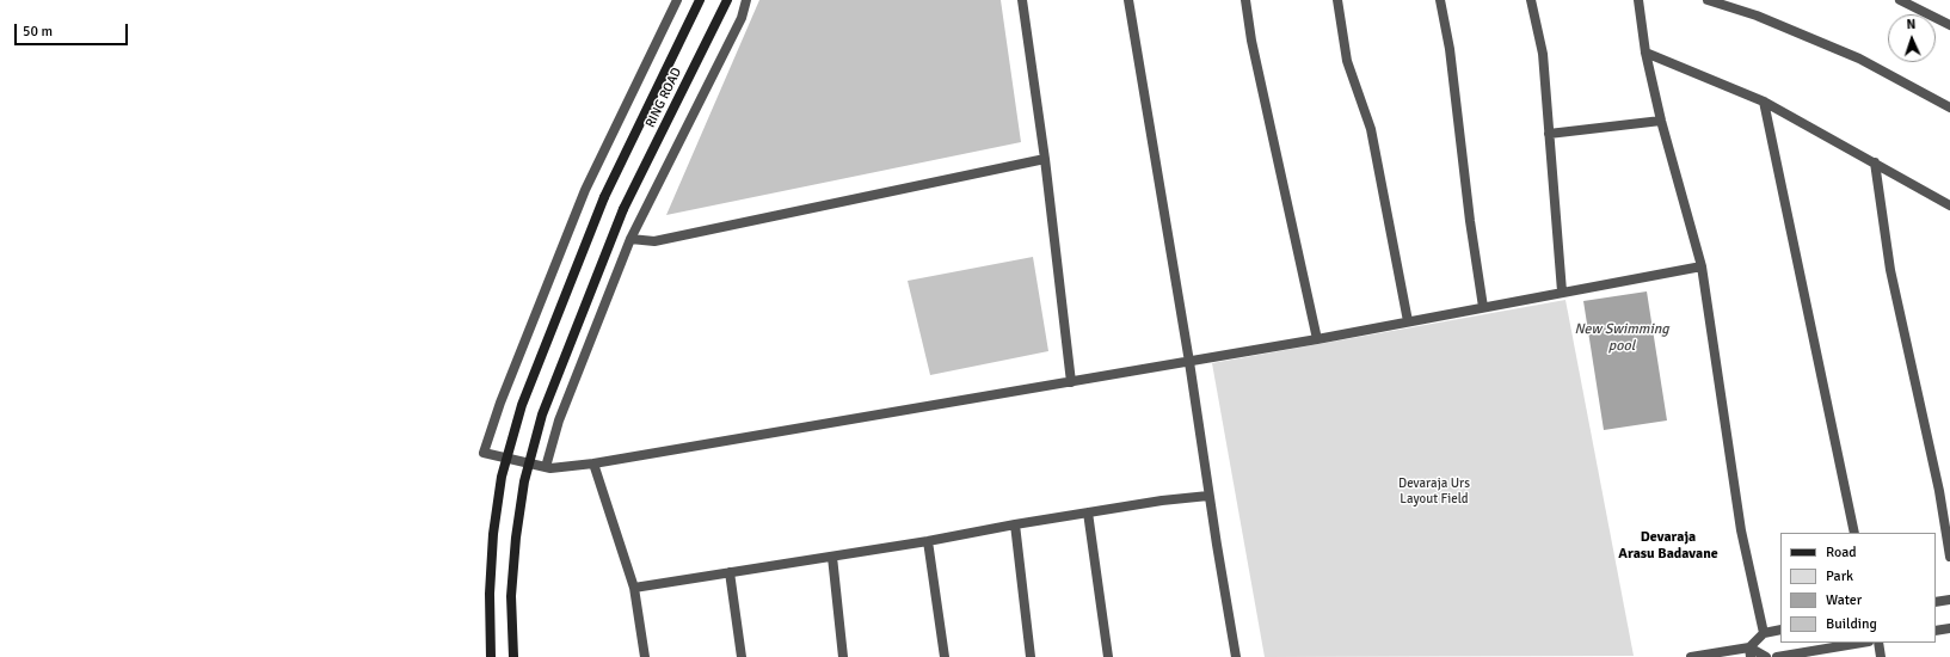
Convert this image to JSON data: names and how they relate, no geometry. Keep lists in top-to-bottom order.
{
  "streets": {
    "main road": ["RING ROAD"]
  },
  "districts": ["Devaraja Arasu Badavane"],
  "water": ["New Swimming pool"],
  "parks": ["Devaraja Urs Layout Field"],
  "legend": [
    "Road",
    "Park",
    "Water",
    "Building"
  ],
  "scale_bar": "50 m",
  "north": "top"
}
